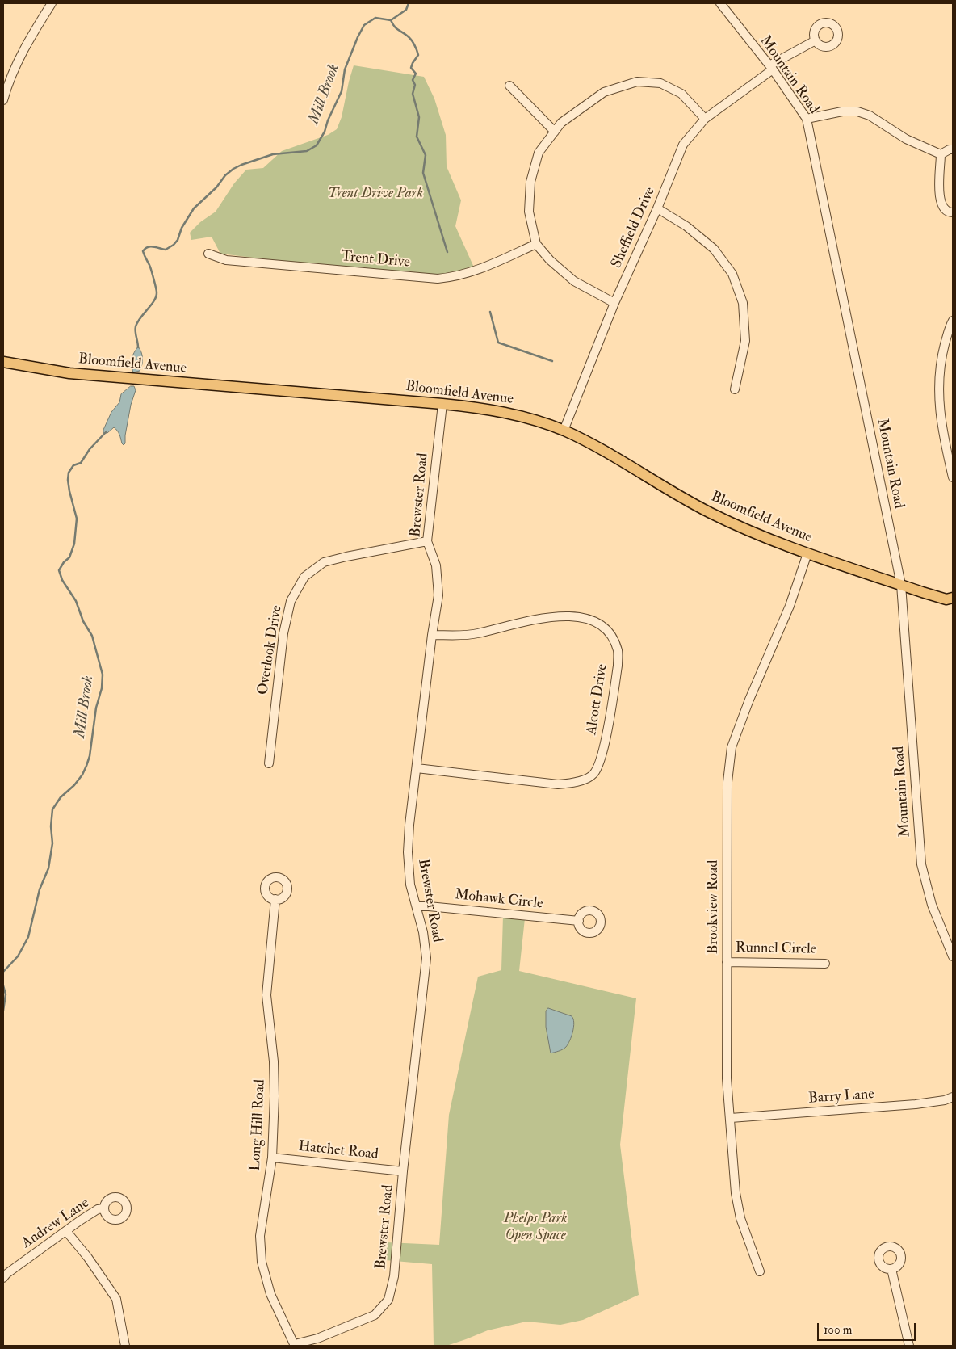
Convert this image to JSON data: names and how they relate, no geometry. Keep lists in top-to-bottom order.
{
  "streets": {
    "main road": ["Bloomfield Avenue"],
    "street": [
      "Mountain Road",
      "Sheffield Drive",
      "Trent Drive",
      "Brewster Road",
      "Overlook Drive",
      "Alcott Drive",
      "Mohawk Circle",
      "Brookview Road",
      "Runnel Circle",
      "Barry Lane",
      "Long Hill Road",
      "Hatchet Road",
      "Andrew Lane"
    ]
  },
  "crossings": [
    ["Mountain Road", "Sheffield Drive"],
    ["Mountain Road", "Bloomfield Avenue"],
    ["Sheffield Drive", "Bloomfield Avenue"],
    ["Bloomfield Avenue", "Brewster Road"],
    ["Bloomfield Avenue", "Brookview Road"],
    ["Brewster Road", "Overlook Drive"],
    ["Brewster Road", "Alcott Drive"],
    ["Brewster Road", "Mohawk Circle"],
    ["Brewster Road", "Long Hill Road"],
    ["Brewster Road", "Hatchet Road"],
    ["Brookview Road", "Runnel Circle"],
    ["Brookview Road", "Barry Lane"],
    ["Long Hill Road", "Hatchet Road"]
  ],
  "water": ["Mill Brook"],
  "parks": ["Trent Drive Park", "Phelps Park Open Space"],
  "scale_bar": "100 m"
}
